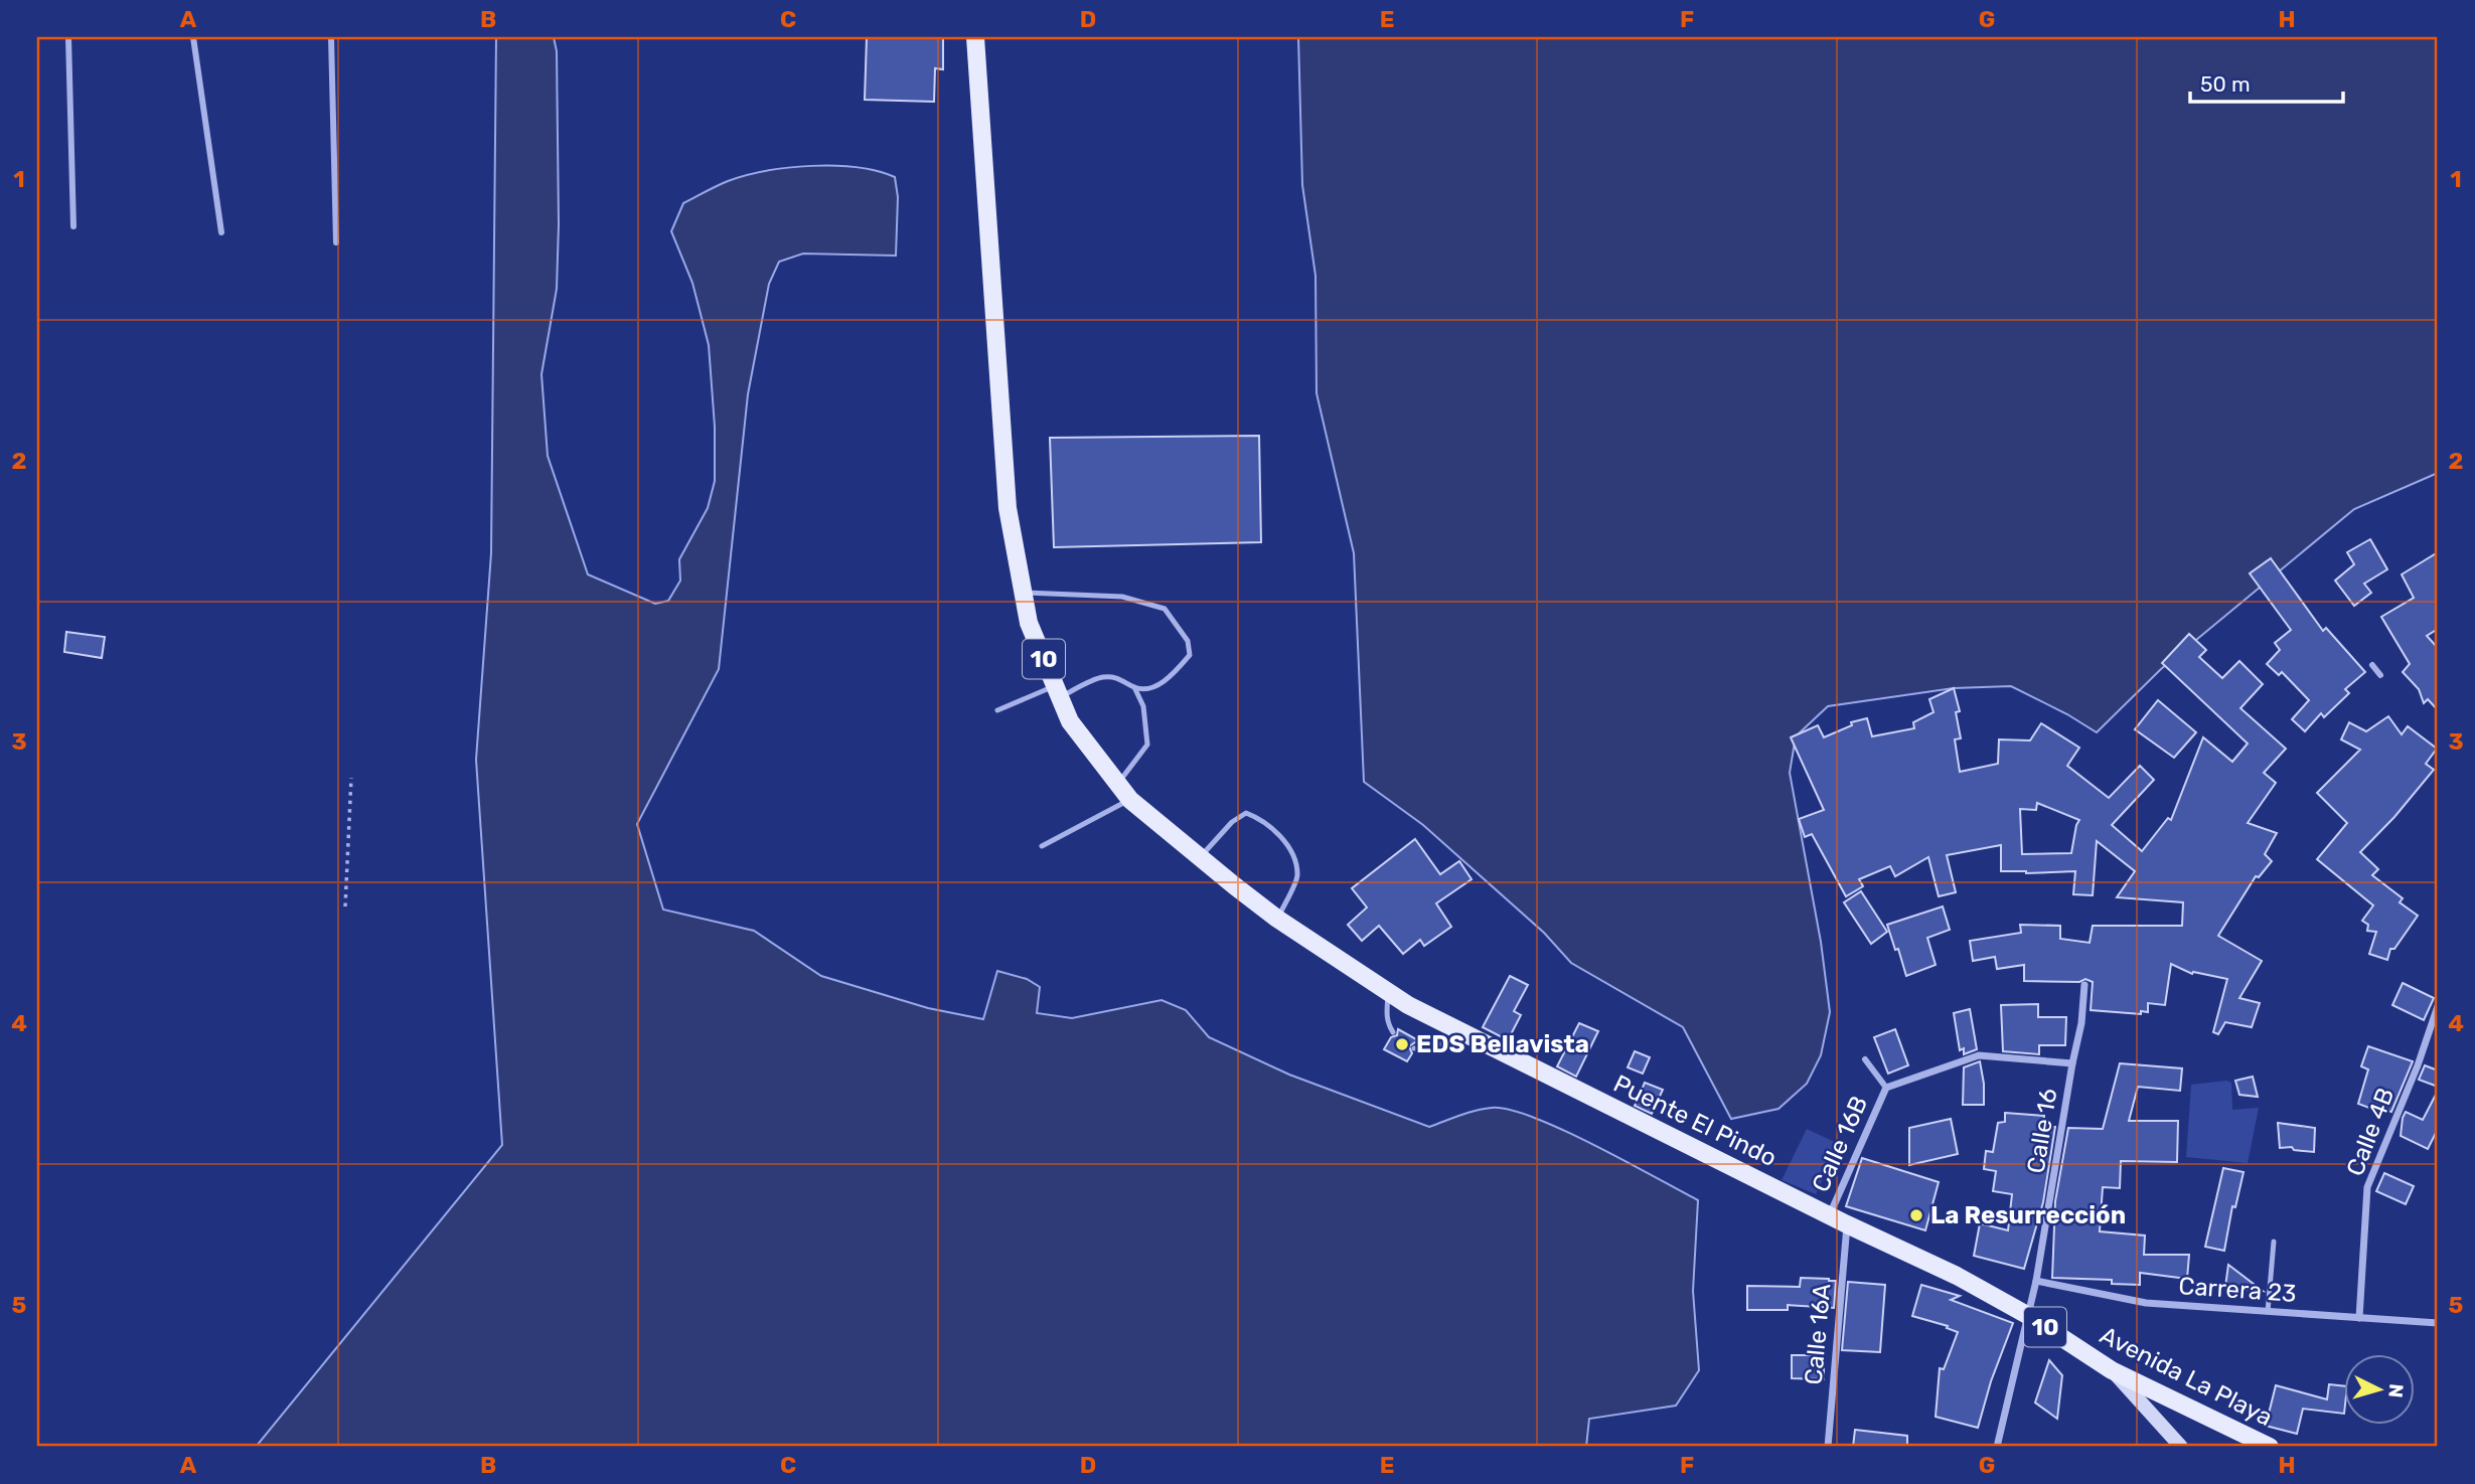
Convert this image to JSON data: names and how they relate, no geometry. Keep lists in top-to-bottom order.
{
  "streets": {
    "main road": ["10", "Puente El Pindo", "Avenida La Playa"],
    "street": [
      "Calle 16",
      "Calle 4B",
      "Calle 16B",
      "Carrera 23",
      "Calle 16A"
    ]
  },
  "crossings": [
    ["10", "Puente El Pindo"],
    ["Puente El Pindo", "Calle 16B"],
    ["Puente El Pindo", "Avenida La Playa"],
    ["Calle 16", "Carrera 23"],
    ["Calle 16", "Avenida La Playa"],
    ["Calle 4B", "Carrera 23"],
    ["Calle 16B", "Avenida La Playa"],
    ["Calle 16A", "Avenida La Playa"]
  ],
  "places": ["EDS Bellavista", "La Resurrección"],
  "scale_bar": "50 m",
  "north": "right",
  "grid": {
    "columns": [
      "A",
      "B",
      "C",
      "D",
      "E",
      "F",
      "G",
      "H"
    ],
    "rows": [
      "1",
      "2",
      "3",
      "4",
      "5"
    ]
  }
}
